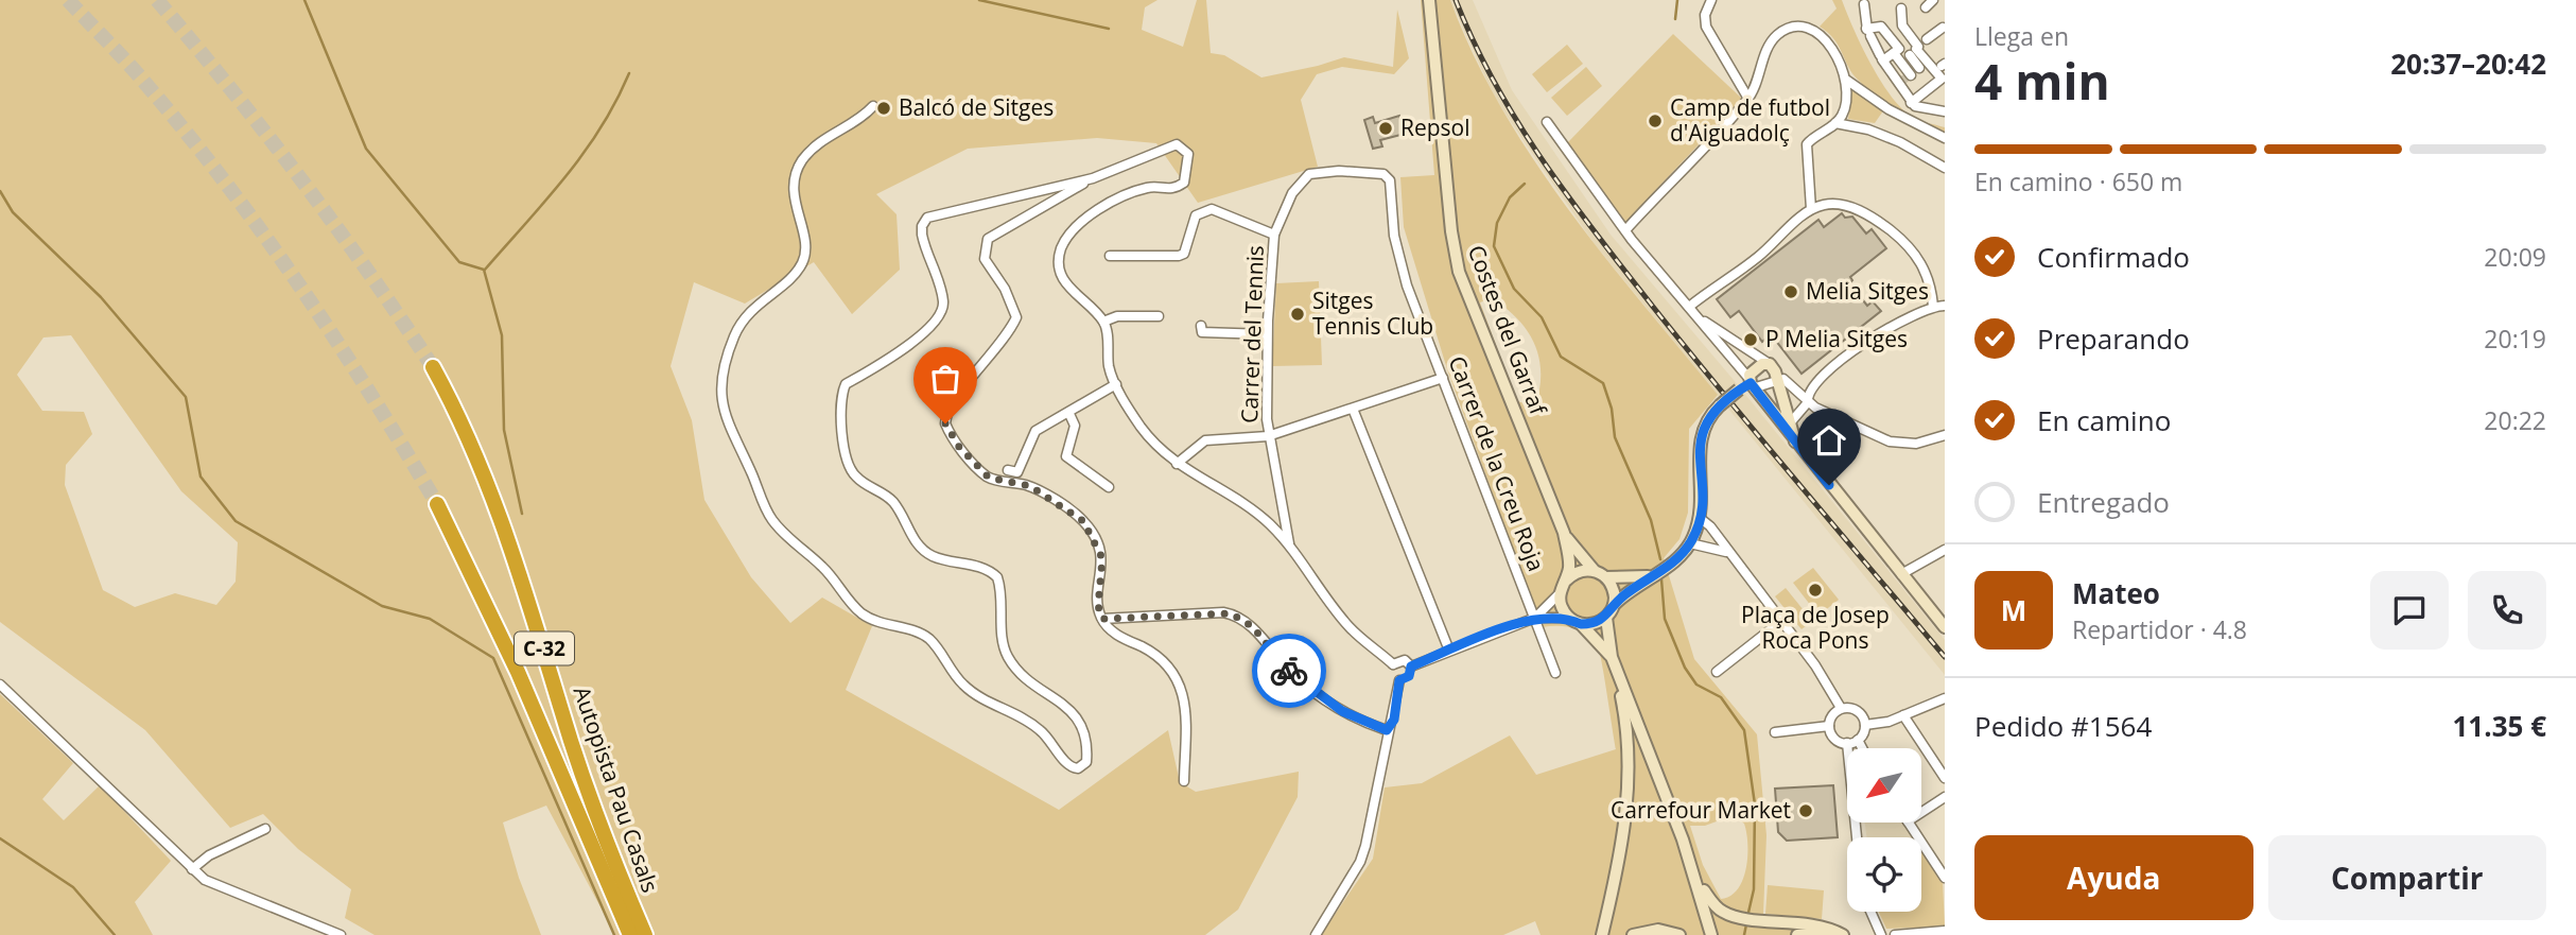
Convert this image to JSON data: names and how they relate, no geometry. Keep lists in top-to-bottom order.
{
  "streets": {
    "highway": ["C-32", "Autopista Pau Casals"],
    "main road": ["Costes del Garraf"],
    "street": ["Carrer del Tennis", "Carrer de la Creu Roja"]
  },
  "crossings": [
    ["Carrer del Tennis", "Carrer de la Creu Roja"]
  ],
  "places": [
    "Balcó de Sitges",
    "Camp de futbol d'Aiguadolç",
    "Repsol",
    "Melia Sitges",
    "Sitges Tennis Club",
    "P Melia Sitges",
    "Plaça de Josep Roca Pons",
    "Carrefour Market"
  ],
  "north": "bottom left",
  "page": {
    "heading": ["4 min", "Llega en", "20:37–20:42"],
    "panel": [
      "Mateo",
      "Repartidor · 4.8",
      "Pedido #1564",
      "11.35 €"
    ],
    "bar": "En camino · 650 m",
    "list": [
      ["Confirmado", "20:09"],
      ["Preparando", "20:19"],
      ["En camino", "20:22"],
      "Entregado"
    ],
    "round": "M",
    "buttons": ["Ayuda", "Compartir"]
  }
}
